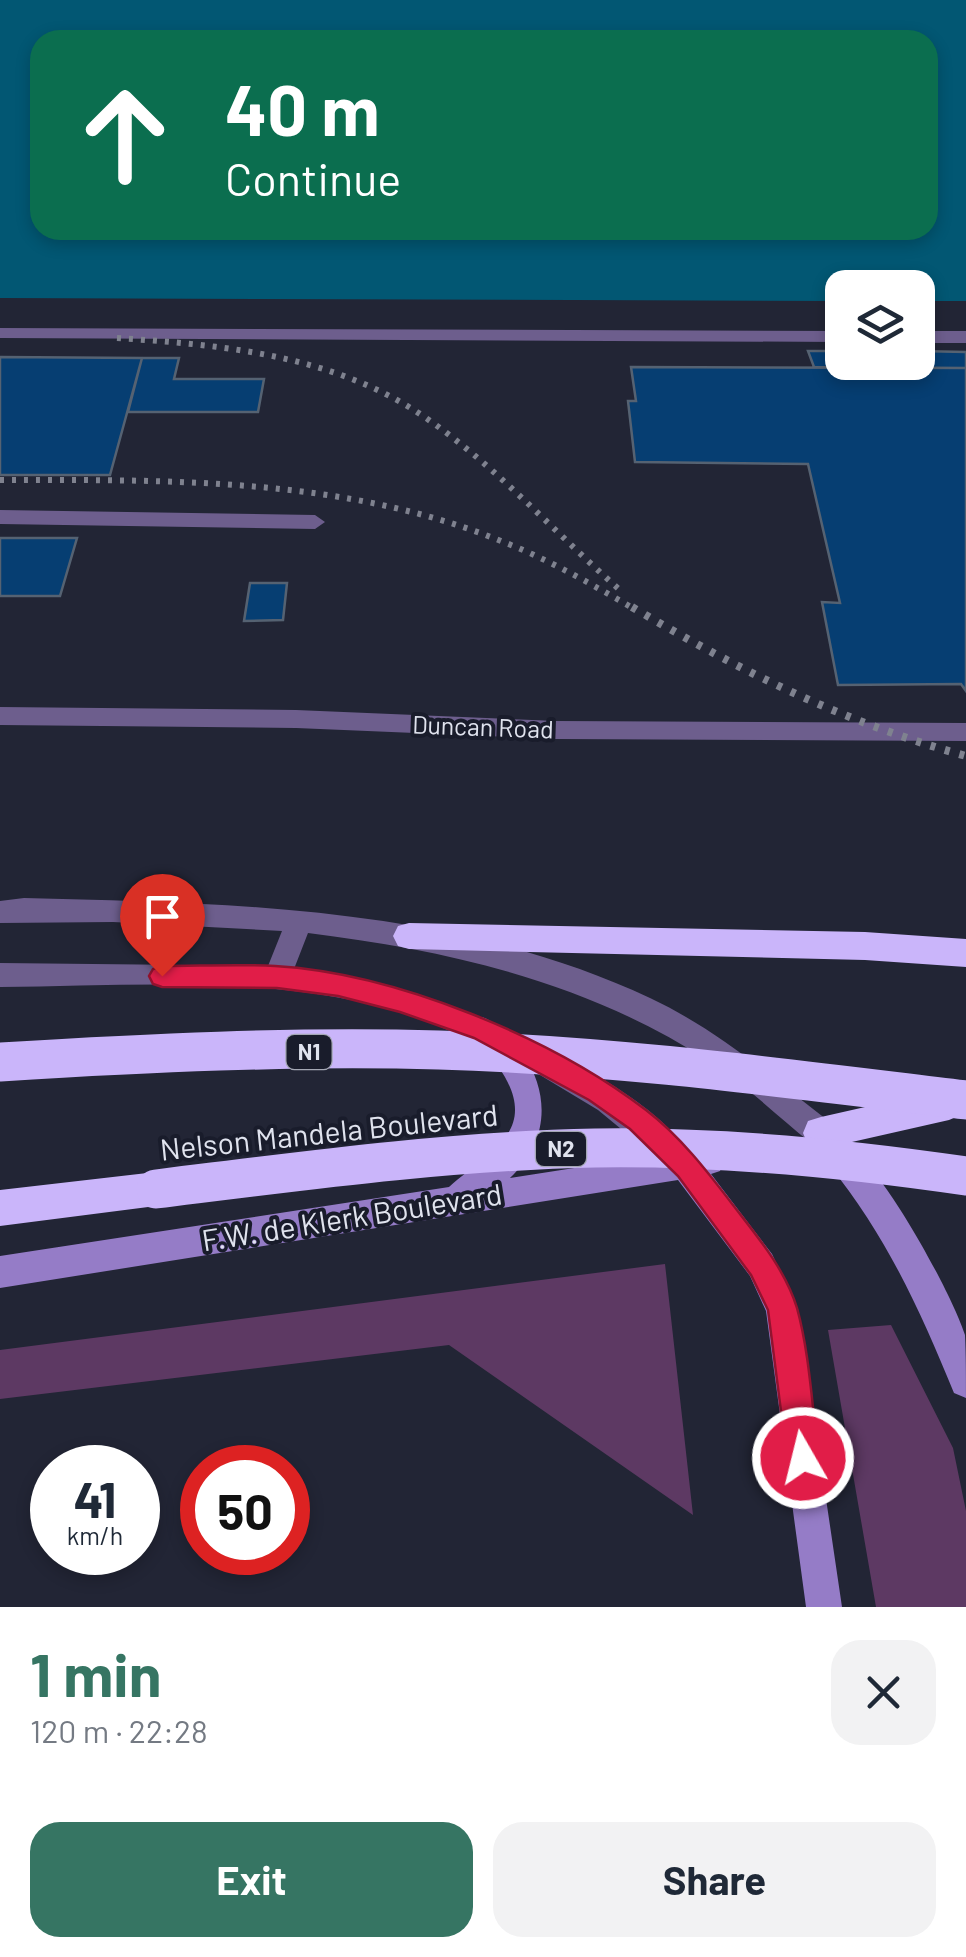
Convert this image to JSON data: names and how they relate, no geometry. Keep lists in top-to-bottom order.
{
  "streets": {
    "highway": ["N1", "Nelson Mandela Boulevard", "N2"],
    "main road": ["F.W. de Klerk Boulevard"],
    "street": ["Duncan Road"]
  },
  "page": {
    "turn": ["40 m", "Continue"],
    "speed": "41 km/h",
    "limit": "50",
    "heading": ["1 min", "120 m · 22:28"],
    "buttons": ["Exit", "Share"]
  }
}
